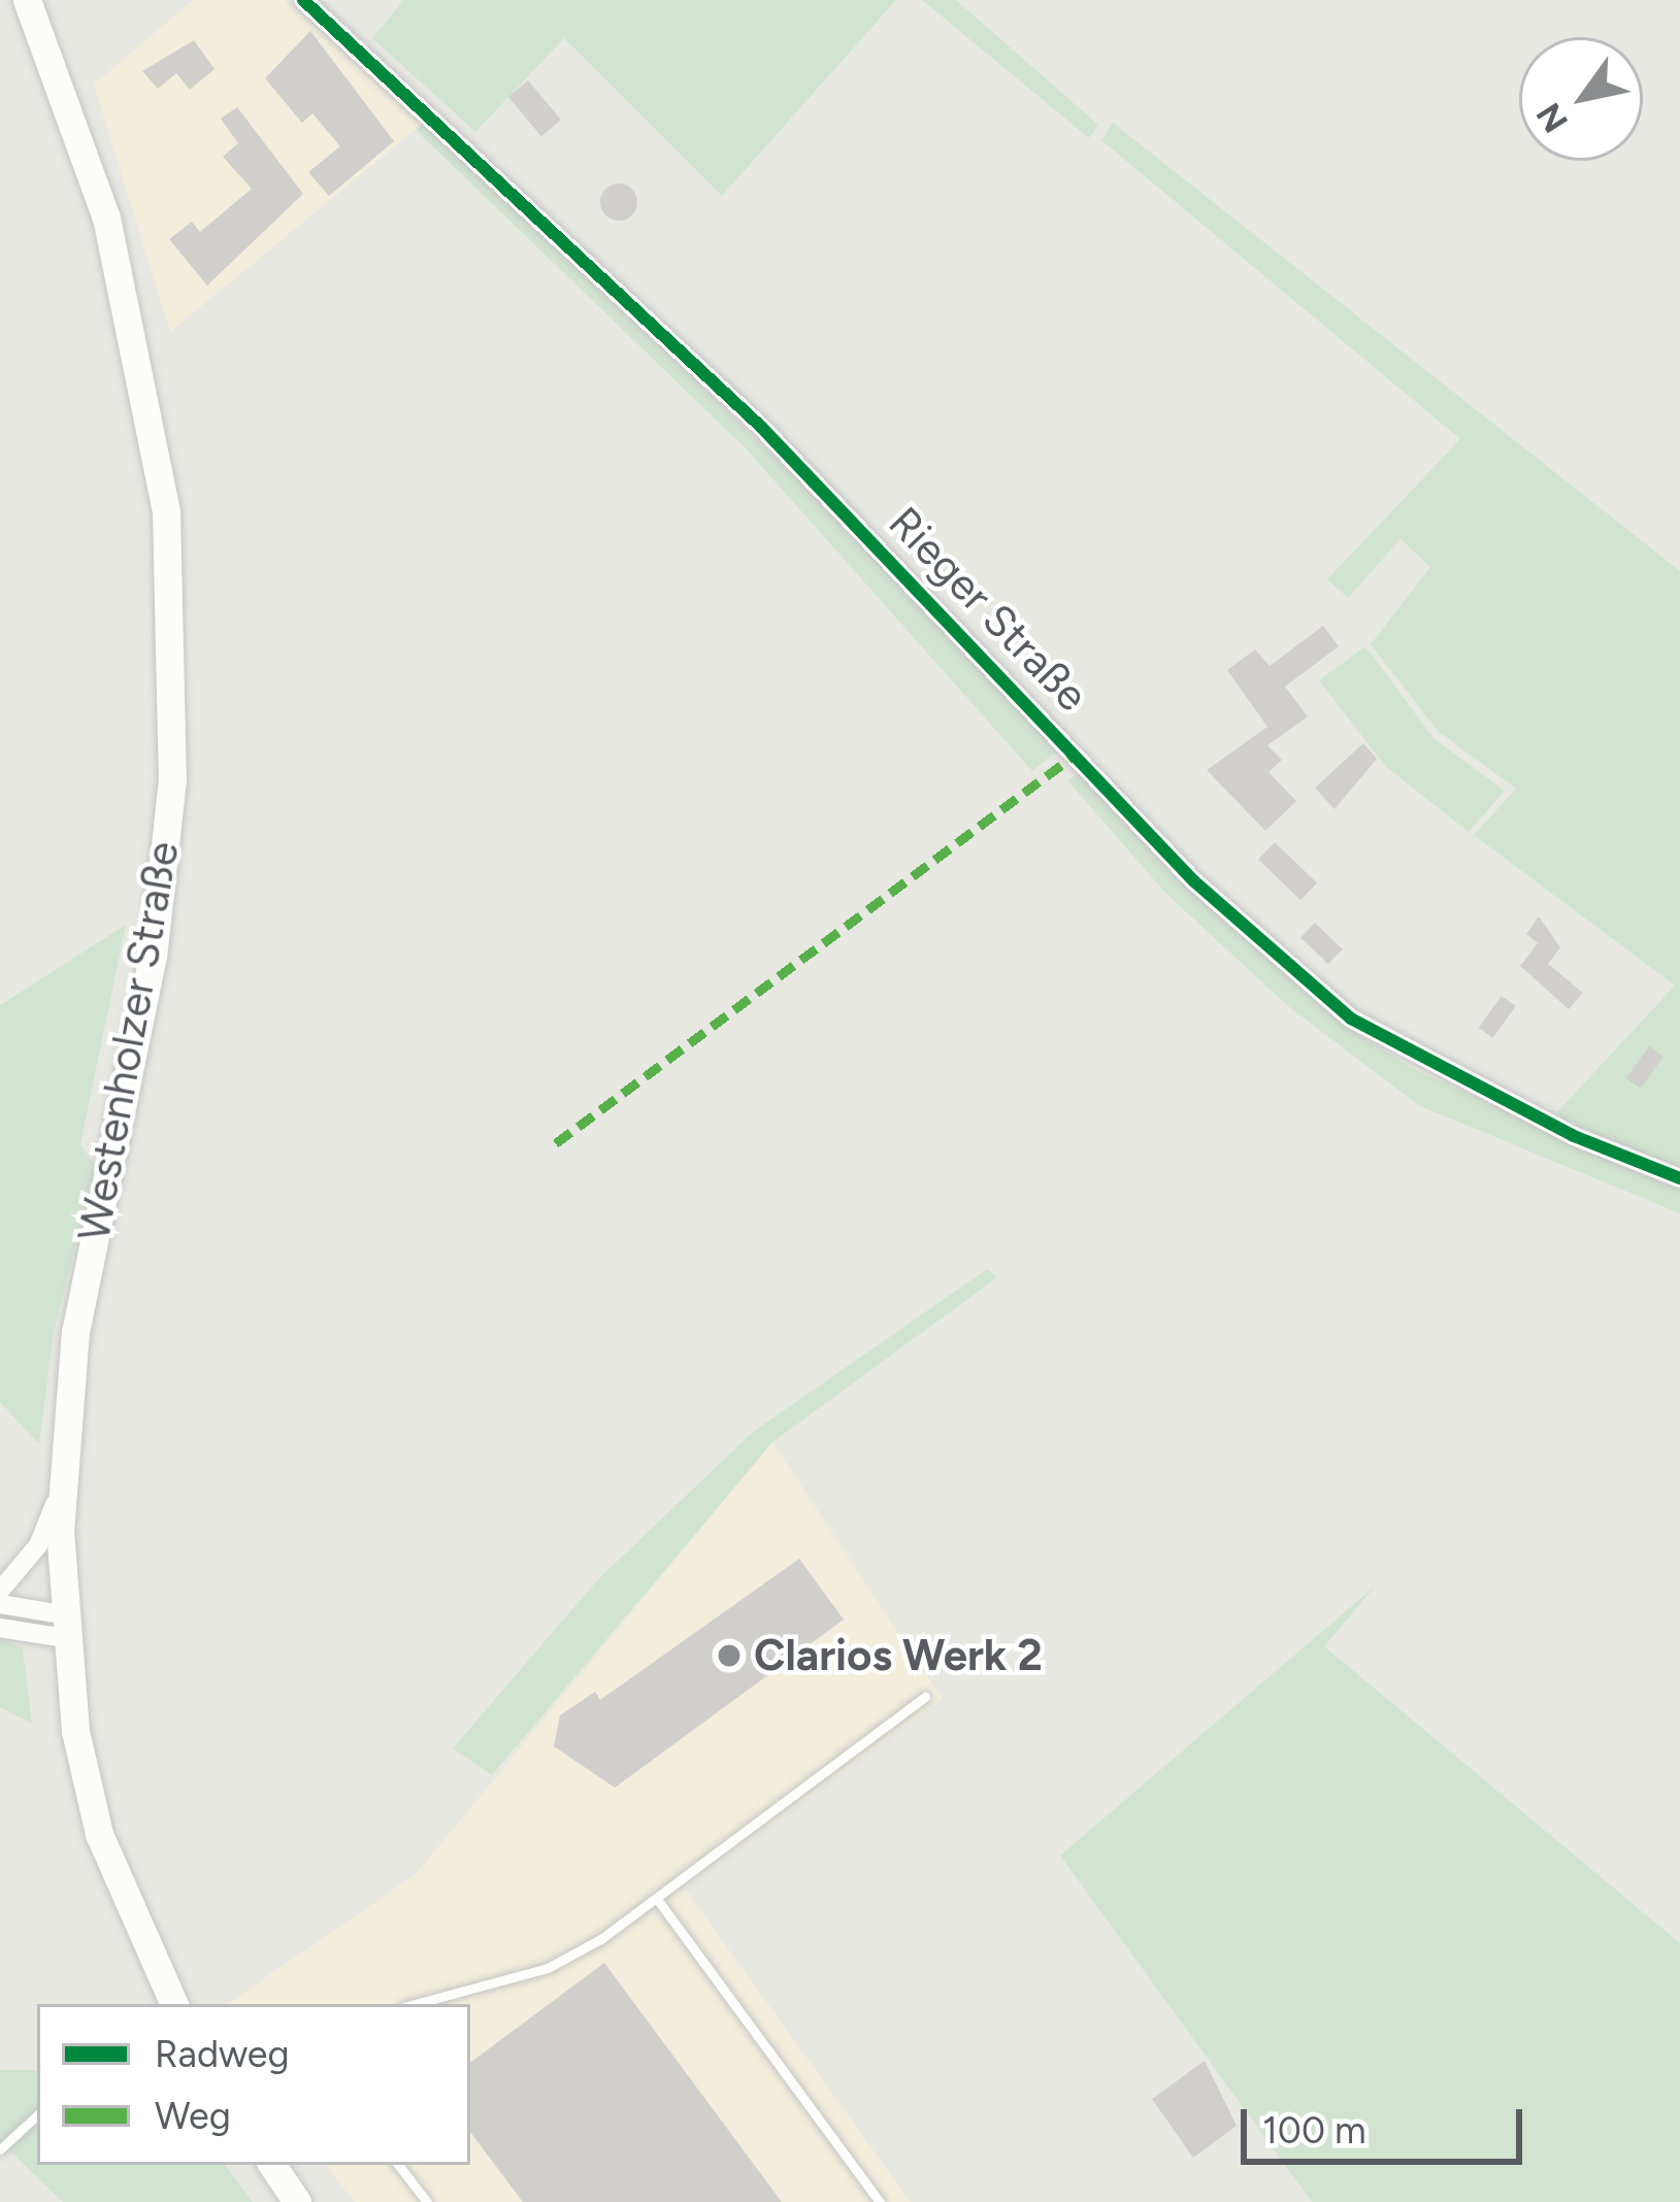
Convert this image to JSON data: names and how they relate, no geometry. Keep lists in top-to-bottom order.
{
  "streets": {
    "main road": ["Westenholzer Straße"],
    "street": ["Rieger Straße"]
  },
  "places": ["Clarios Werk 2"],
  "legend": ["Radweg", "Weg"],
  "scale_bar": "100 m",
  "north": "bottom left"
}
